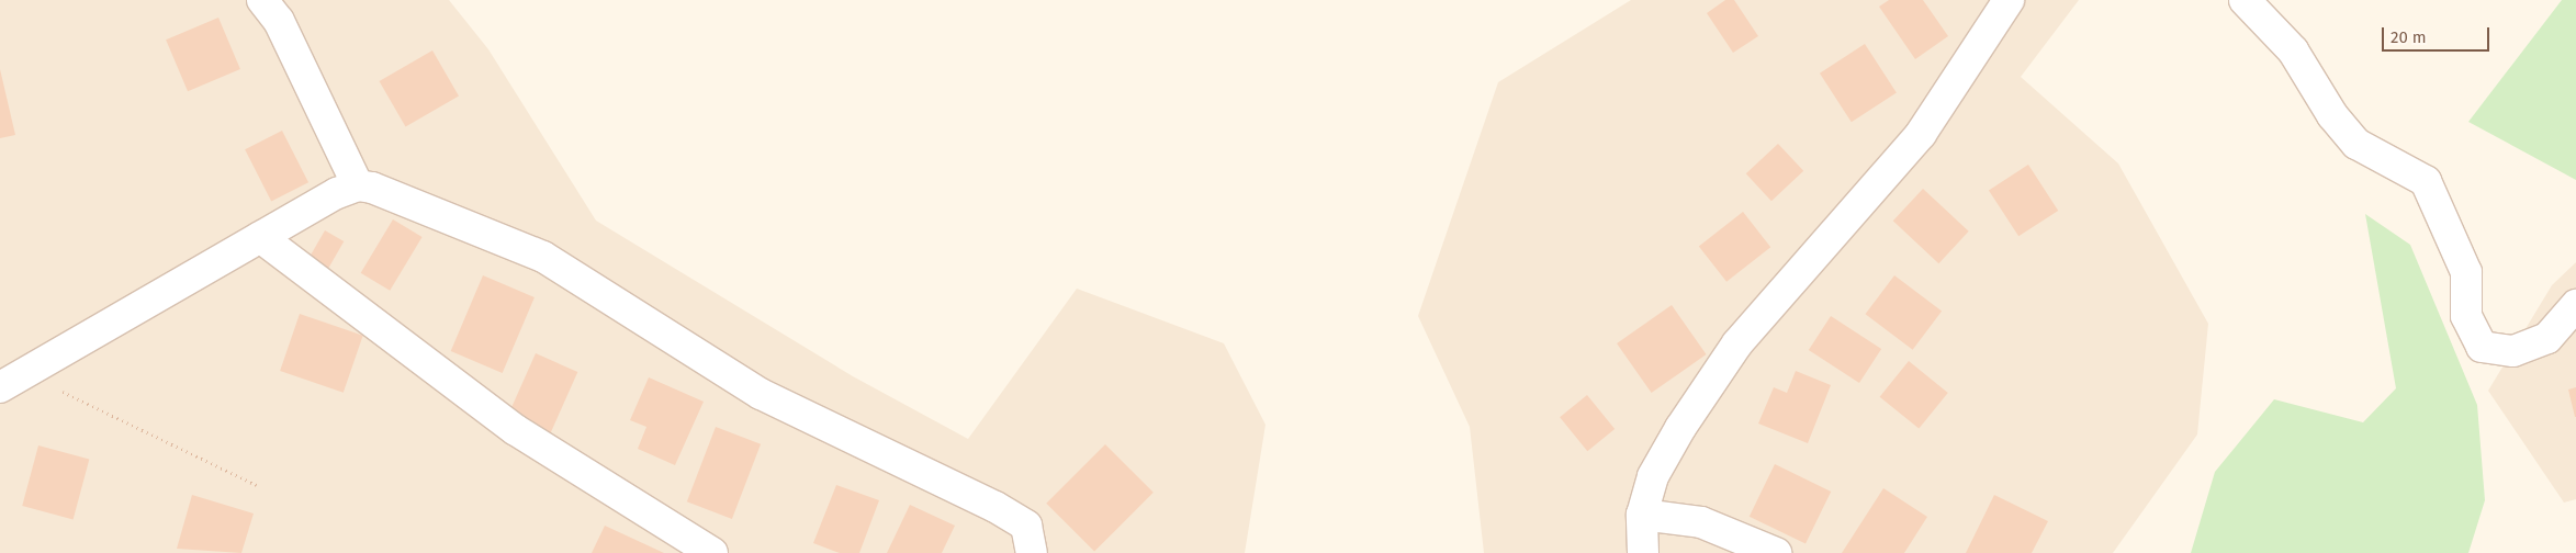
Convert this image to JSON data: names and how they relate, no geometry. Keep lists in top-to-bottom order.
{
  "scale_bar": "20 m"
}
